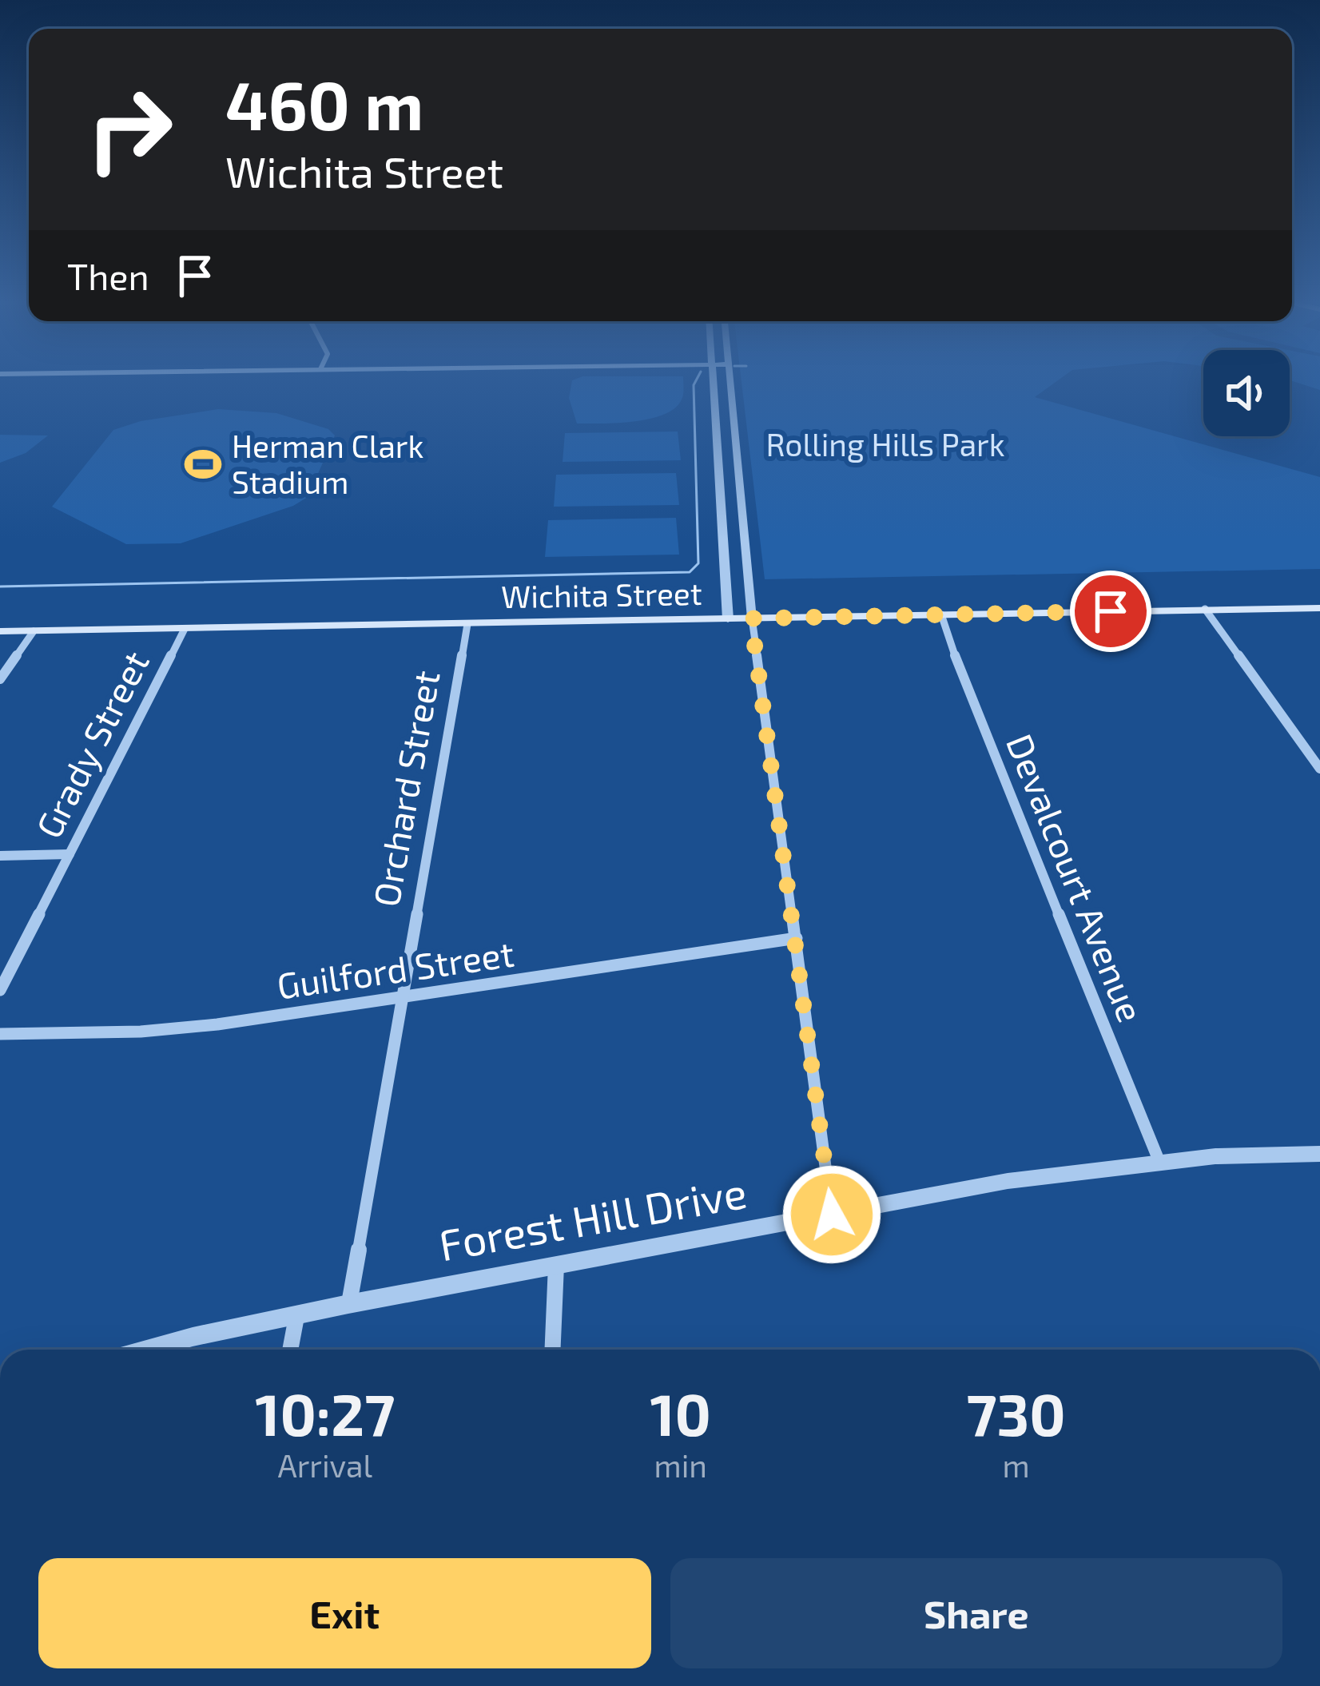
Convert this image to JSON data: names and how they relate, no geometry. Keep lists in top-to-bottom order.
{
  "streets": {
    "main road": ["Wichita Street"],
    "street": [
      "Grady Street",
      "Orchard Street",
      "Devalcourt Avenue",
      "Guilford Street",
      "Forest Hill Drive"
    ]
  },
  "crossings": [
    ["Wichita Street", "Grady Street"],
    ["Wichita Street", "Orchard Street"],
    ["Wichita Street", "Devalcourt Avenue"],
    ["Orchard Street", "Guilford Street"],
    ["Orchard Street", "Forest Hill Drive"],
    ["Devalcourt Avenue", "Forest Hill Drive"]
  ],
  "parks": ["Rolling Hills Park"],
  "places": {
    "sports": ["Herman Clark Stadium"]
  },
  "page": {
    "turn": ["460 m", "Wichita Street"],
    "then": "Then",
    "eta": [
      "10:27",
      "Arrival",
      "10",
      "min",
      "730",
      "m"
    ],
    "buttons": ["Exit", "Share"]
  }
}
